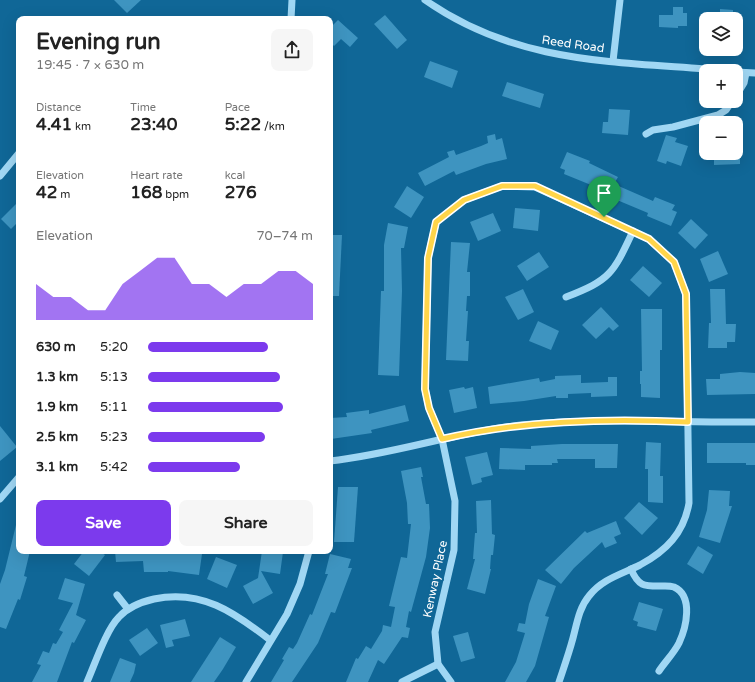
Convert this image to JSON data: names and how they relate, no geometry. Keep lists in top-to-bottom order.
{
  "streets": {
    "street": ["Reed Road", "Kenway Place"]
  },
  "page": {
    "map_buttons": ["+", "−"],
    "heading": ["Evening run", "19:45 · 7 × 630 m"],
    "stats": [
      ["Distance", "4.41 km"],
      ["Time", "23:40"],
      ["Pace", "5:22 /km"],
      ["Elevation", "42 m"],
      ["Heart rate", "168 bpm"],
      ["kcal", "276"]
    ],
    "chart": ["Elevation", "70–74 m"],
    "list": [
      {
        "name": "630 m",
        "note": "5:20"
      },
      {
        "name": "1.3 km",
        "note": "5:13"
      },
      {
        "name": "1.9 km",
        "note": "5:11"
      },
      {
        "name": "2.5 km",
        "note": "5:23"
      },
      {
        "name": "3.1 km",
        "note": "5:42"
      }
    ],
    "buttons": ["Save", "Share"]
  }
}
